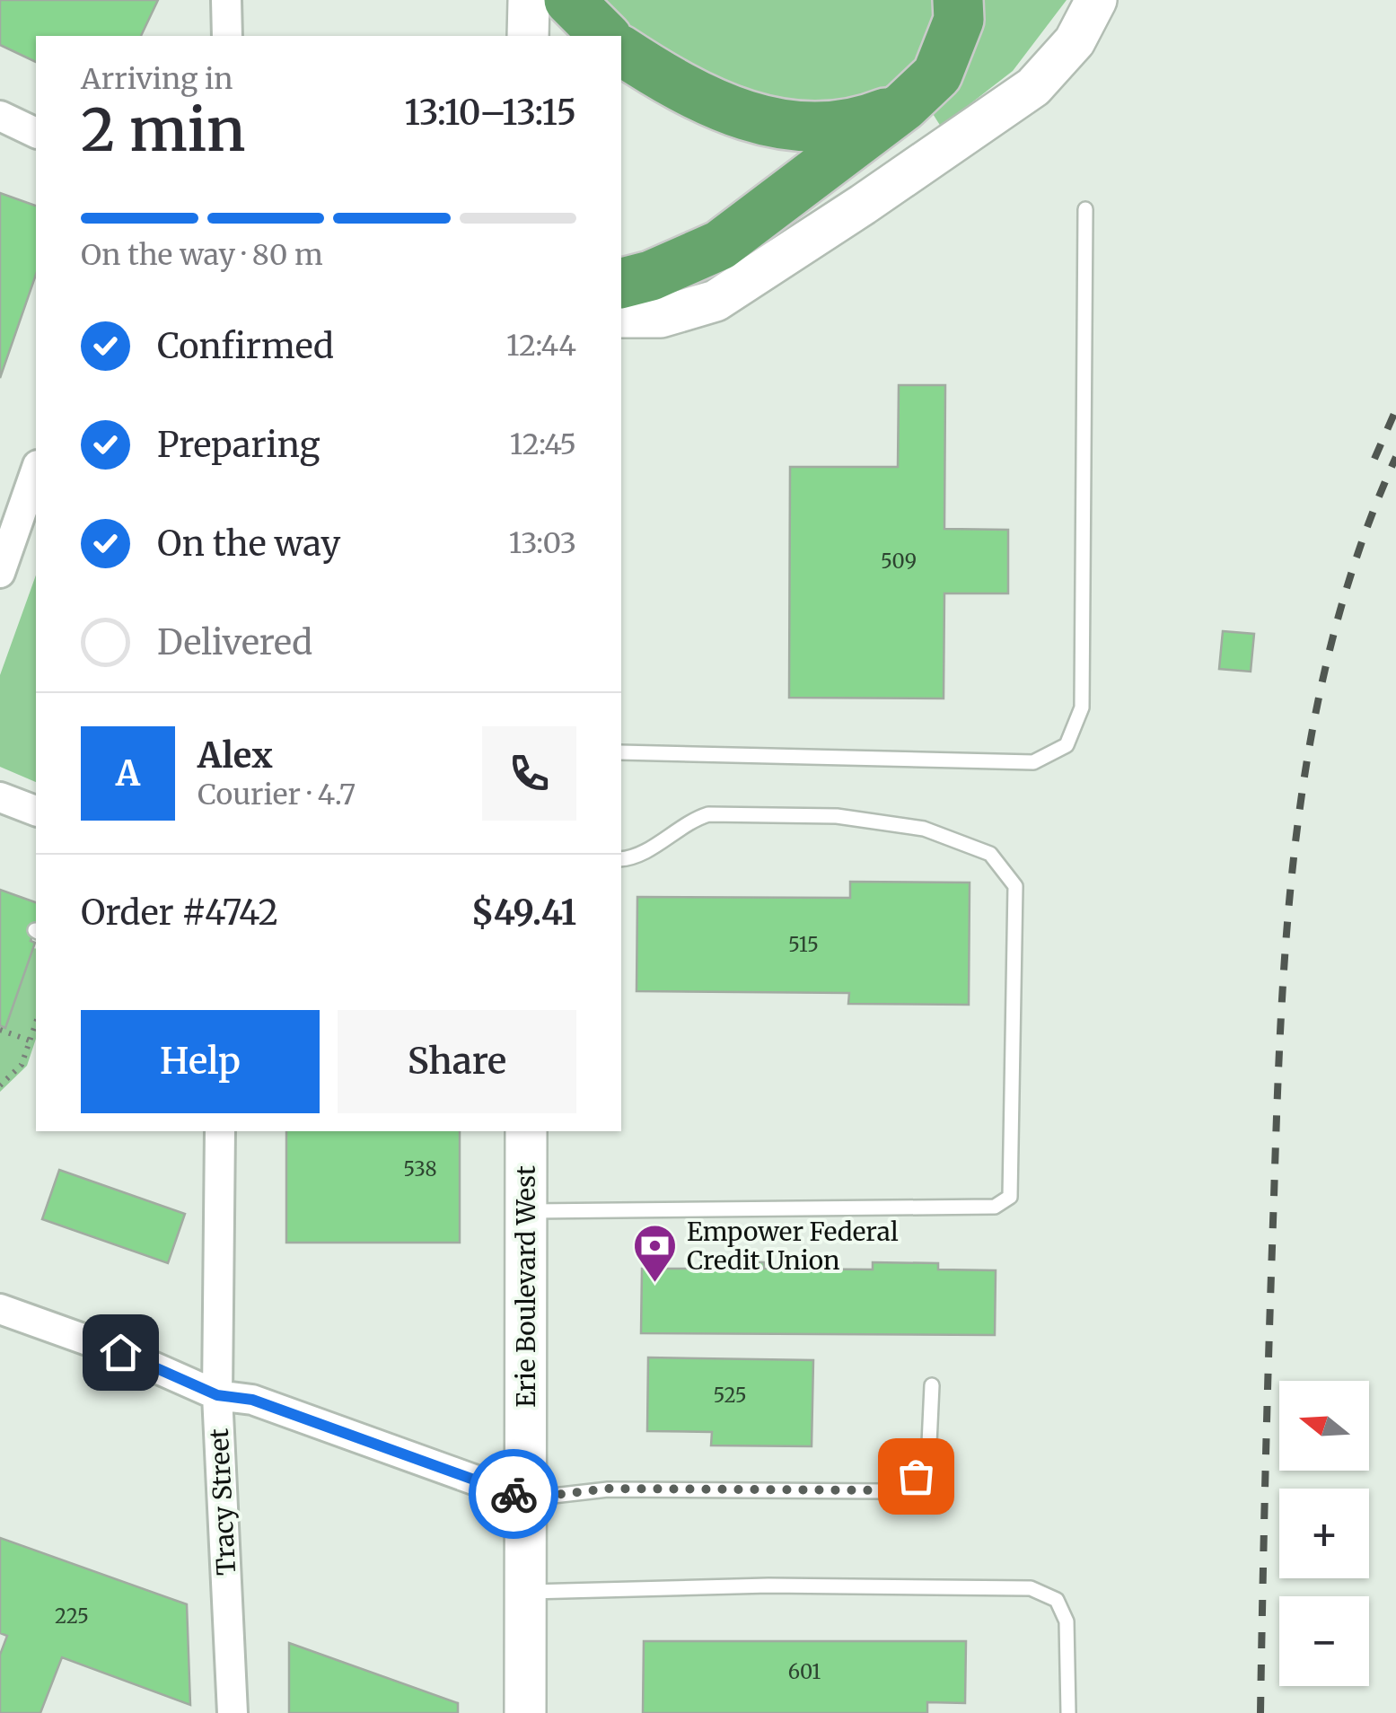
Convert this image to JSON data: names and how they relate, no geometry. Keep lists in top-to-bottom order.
{
  "streets": {
    "main road": ["Erie Boulevard West"],
    "street": ["Tracy Street"]
  },
  "places": {
    "bank": ["Empower Federal Credit Union"]
  },
  "house_numbers": [
    "509",
    "515",
    "538",
    "525",
    "225",
    "601"
  ],
  "north": "left",
  "page": {
    "heading": ["2 min", "Arriving in", "13:10–13:15"],
    "panel": [
      "Alex",
      "Courier · 4.7",
      "Order #4742",
      "$49.41"
    ],
    "bar": "On the way · 80 m",
    "list": [
      ["Confirmed", "12:44"],
      ["Preparing", "12:45"],
      ["On the way", "13:03"],
      "Delivered"
    ],
    "round": "A",
    "buttons": ["Help", "Share"],
    "map_buttons": ["+", "−"]
  }
}
